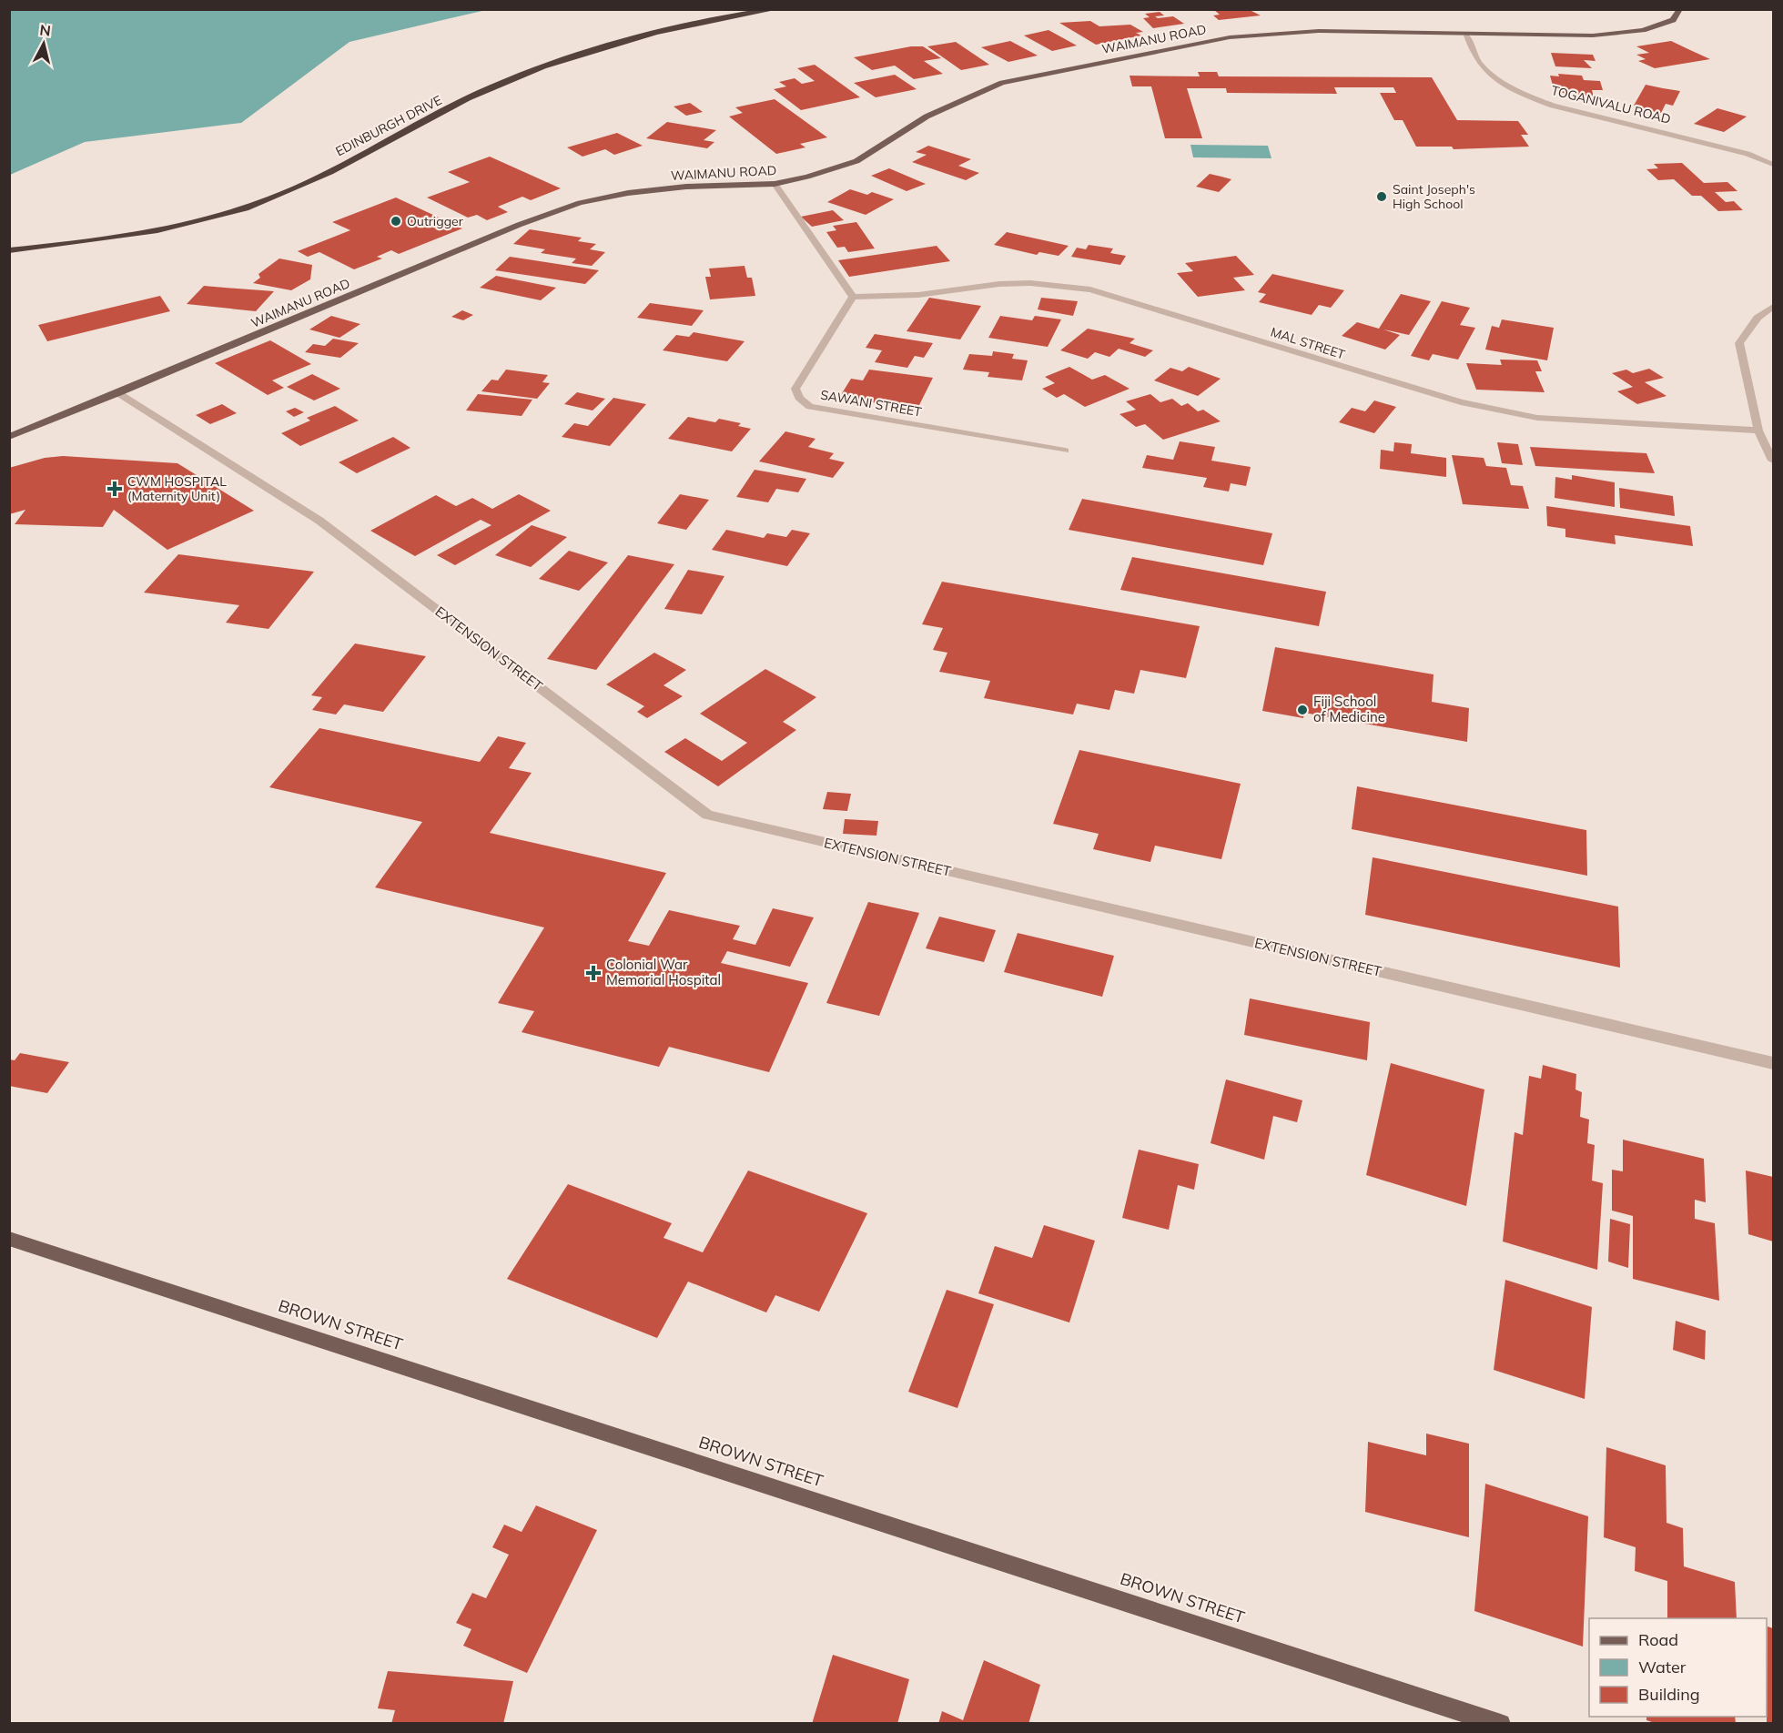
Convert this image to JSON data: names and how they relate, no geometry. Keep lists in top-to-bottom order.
{
  "streets": {
    "highway": ["EDINBURGH DRIVE"],
    "main road": ["WAIMANU ROAD", "BROWN STREET"],
    "street": [
      "TOGANIVALU ROAD",
      "MAL STREET",
      "SAWANI STREET",
      "EXTENSION STREET"
    ]
  },
  "crossings": [
    ["WAIMANU ROAD", "TOGANIVALU ROAD"],
    ["WAIMANU ROAD", "EXTENSION STREET"],
    ["MAL STREET", "SAWANI STREET"]
  ],
  "places": {
    "other": ["Saint Joseph's High School", "Outrigger", "Fiji School of Medicine"],
    "health": ["CWM HOSPITAL (Maternity Unit)", "Colonial War Memorial Hospital"]
  },
  "legend": ["Road", "Water", "Building"],
  "north": "top"
}
